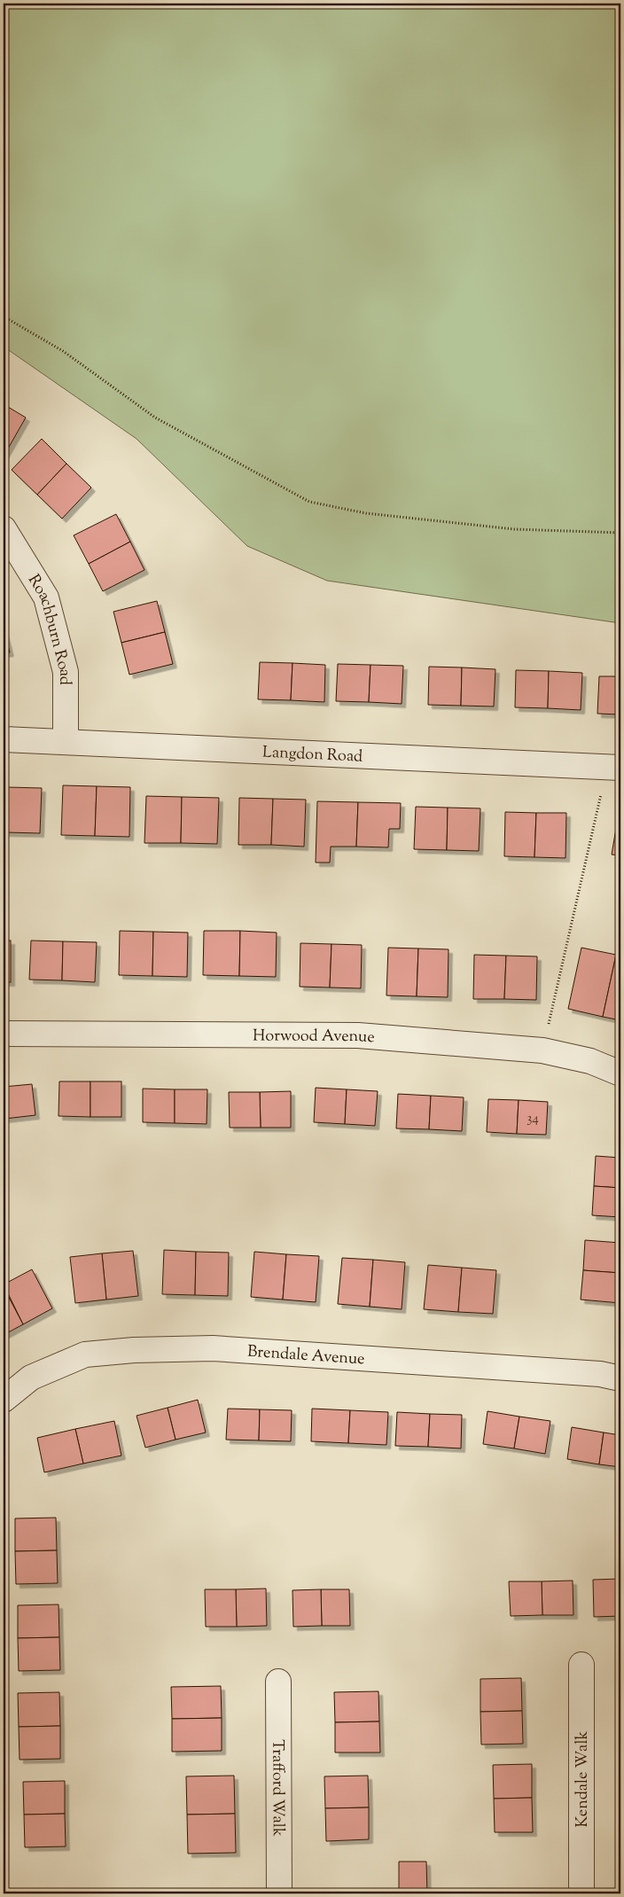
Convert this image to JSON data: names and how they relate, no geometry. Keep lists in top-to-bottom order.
{
  "streets": {
    "street": [
      "Roachburn Road",
      "Langdon Road",
      "Horwood Avenue",
      "Brendale Avenue",
      "Kendale Walk",
      "Trafford Walk"
    ]
  },
  "crossings": [
    ["Roachburn Road", "Langdon Road"]
  ],
  "house_numbers": ["34"]
}
